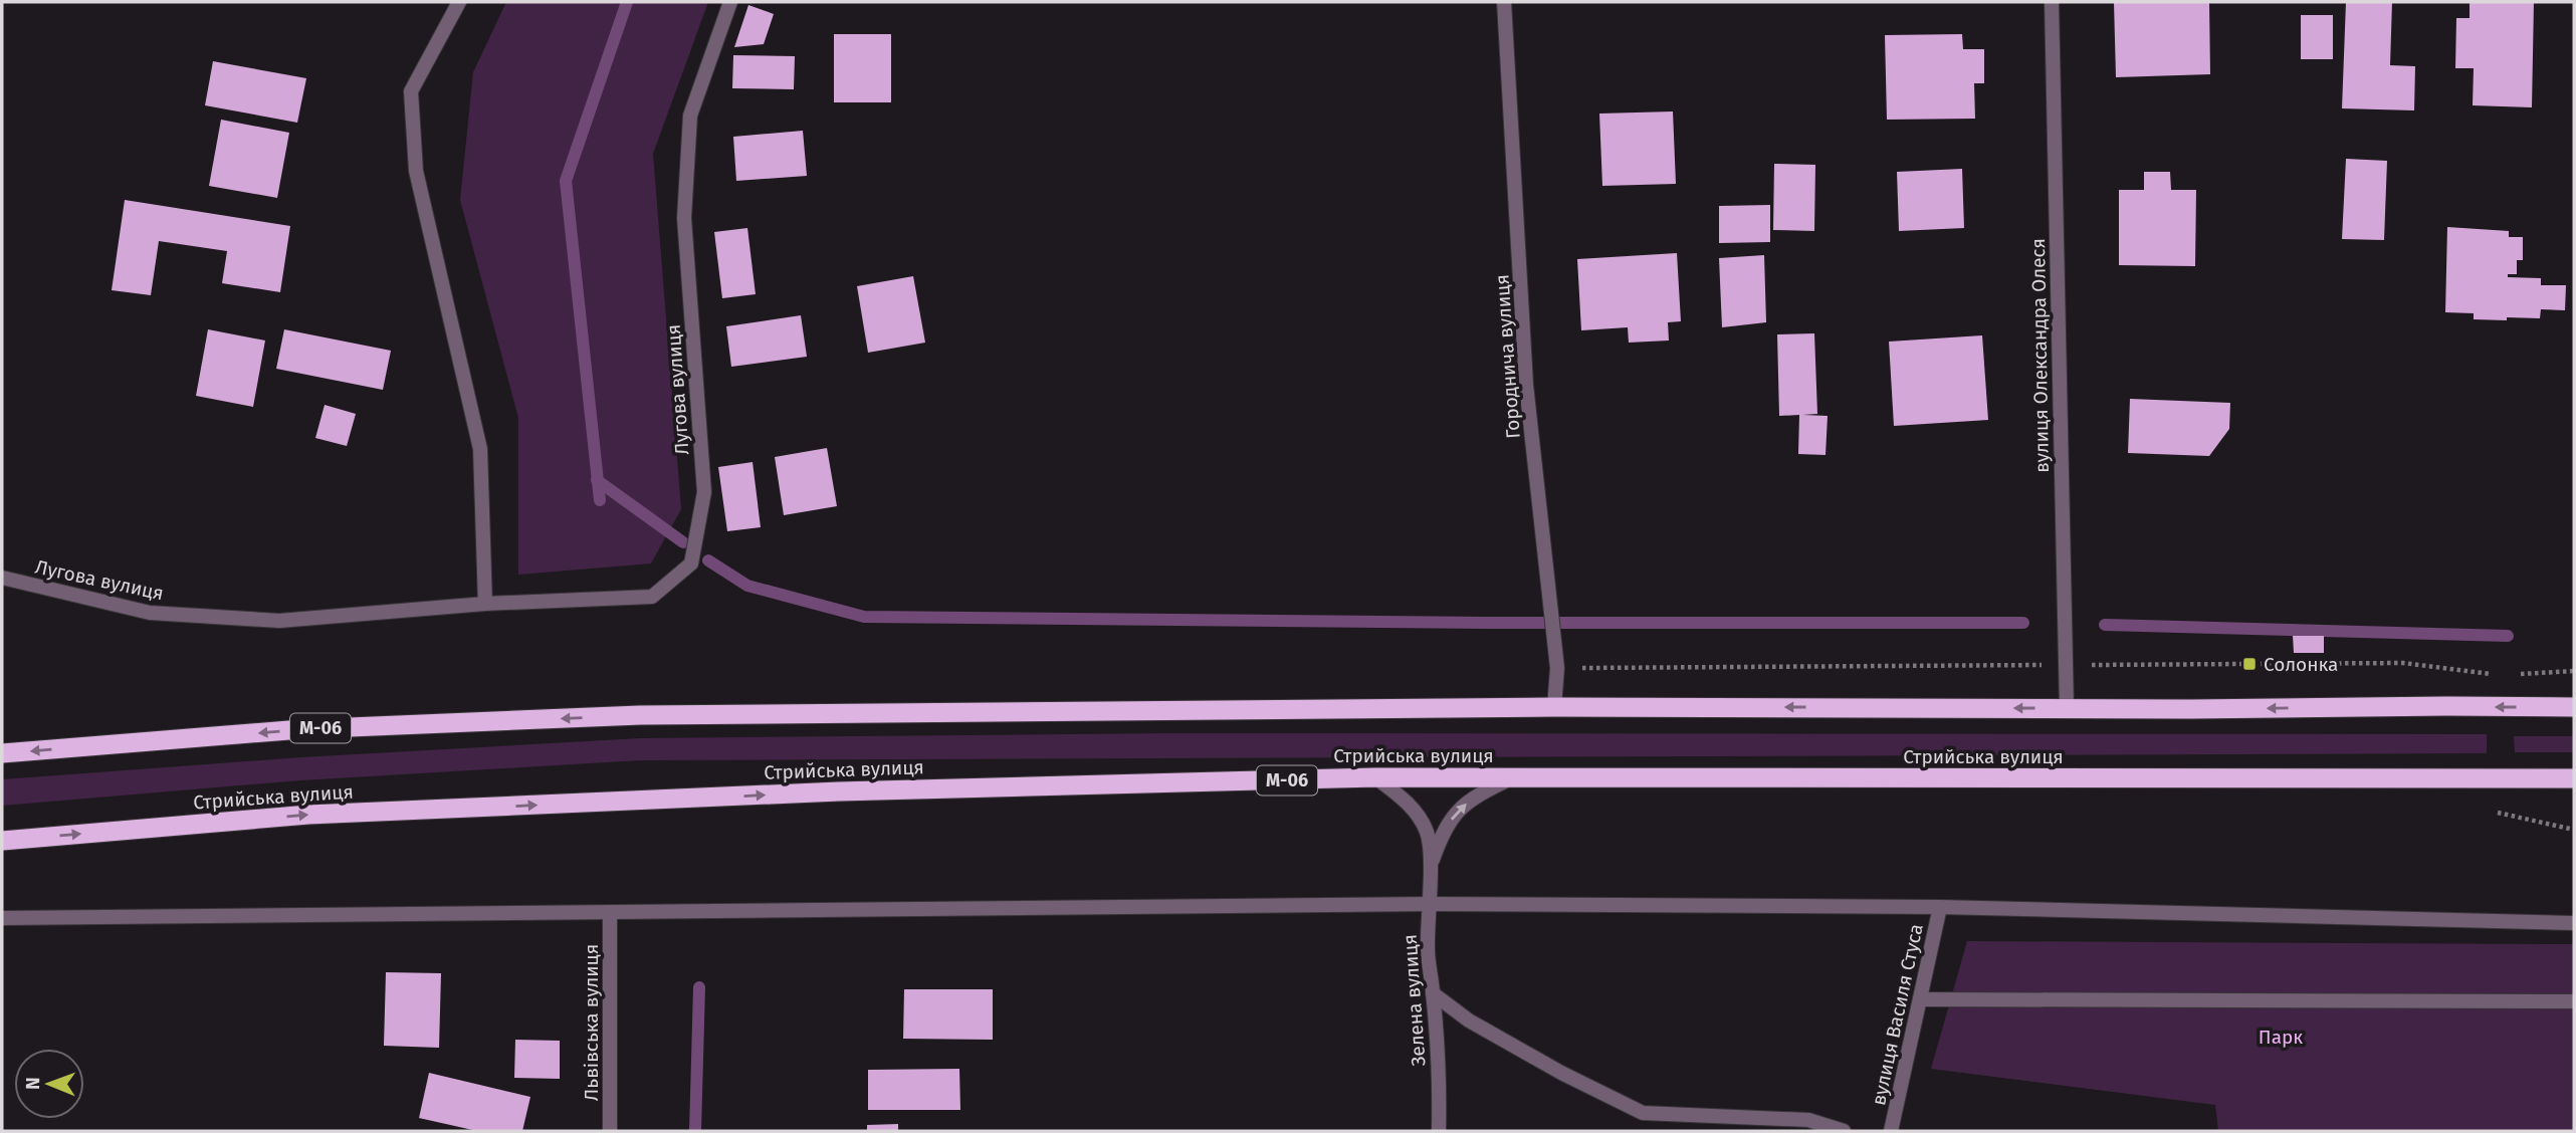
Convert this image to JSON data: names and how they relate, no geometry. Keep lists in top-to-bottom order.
{
  "streets": {
    "highway": ["М-06", "Стрийська вулиця"],
    "street": [
      "вулиця Олександра Олеся",
      "Городнича вулиця",
      "Лугова вулиця",
      "Зелена вулиця",
      "вулиця Василя Стуса",
      "Львівська вулиця"
    ]
  },
  "crossings": [
    ["вулиця Олександра Олеся", "М-06"],
    ["Городнича вулиця", "М-06"],
    ["Стрийська вулиця", "Зелена вулиця"]
  ],
  "parks": ["Парк"],
  "places": {
    "transit": ["Солонка"]
  },
  "north": "left"
}
